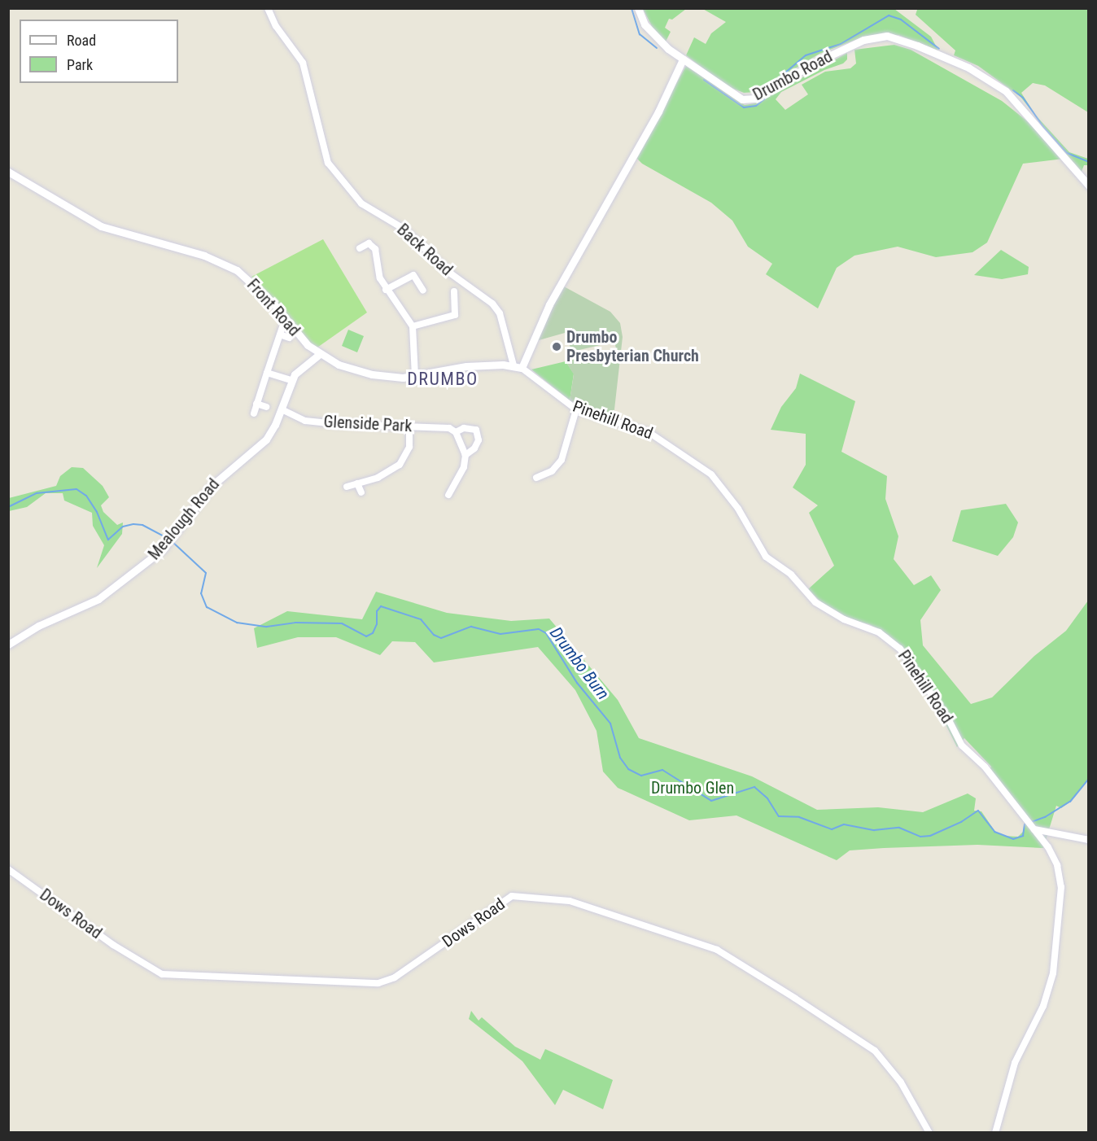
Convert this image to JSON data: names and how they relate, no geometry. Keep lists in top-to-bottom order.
{
  "streets": {
    "street": [
      "Drumbo Road",
      "Back Road",
      "Front Road",
      "Pinehill Road",
      "Glenside Park",
      "Mealough Road",
      "Dows Road"
    ]
  },
  "crossings": [
    ["Back Road", "Front Road"],
    ["Front Road", "Pinehill Road"],
    ["Front Road", "Mealough Road"],
    ["Glenside Park", "Mealough Road"]
  ],
  "districts": ["DRUMBO"],
  "water": ["Drumbo Burn"],
  "parks": ["Drumbo Glen"],
  "places": ["Drumbo Presbyterian Church"],
  "legend": ["Road", "Park"]
}
